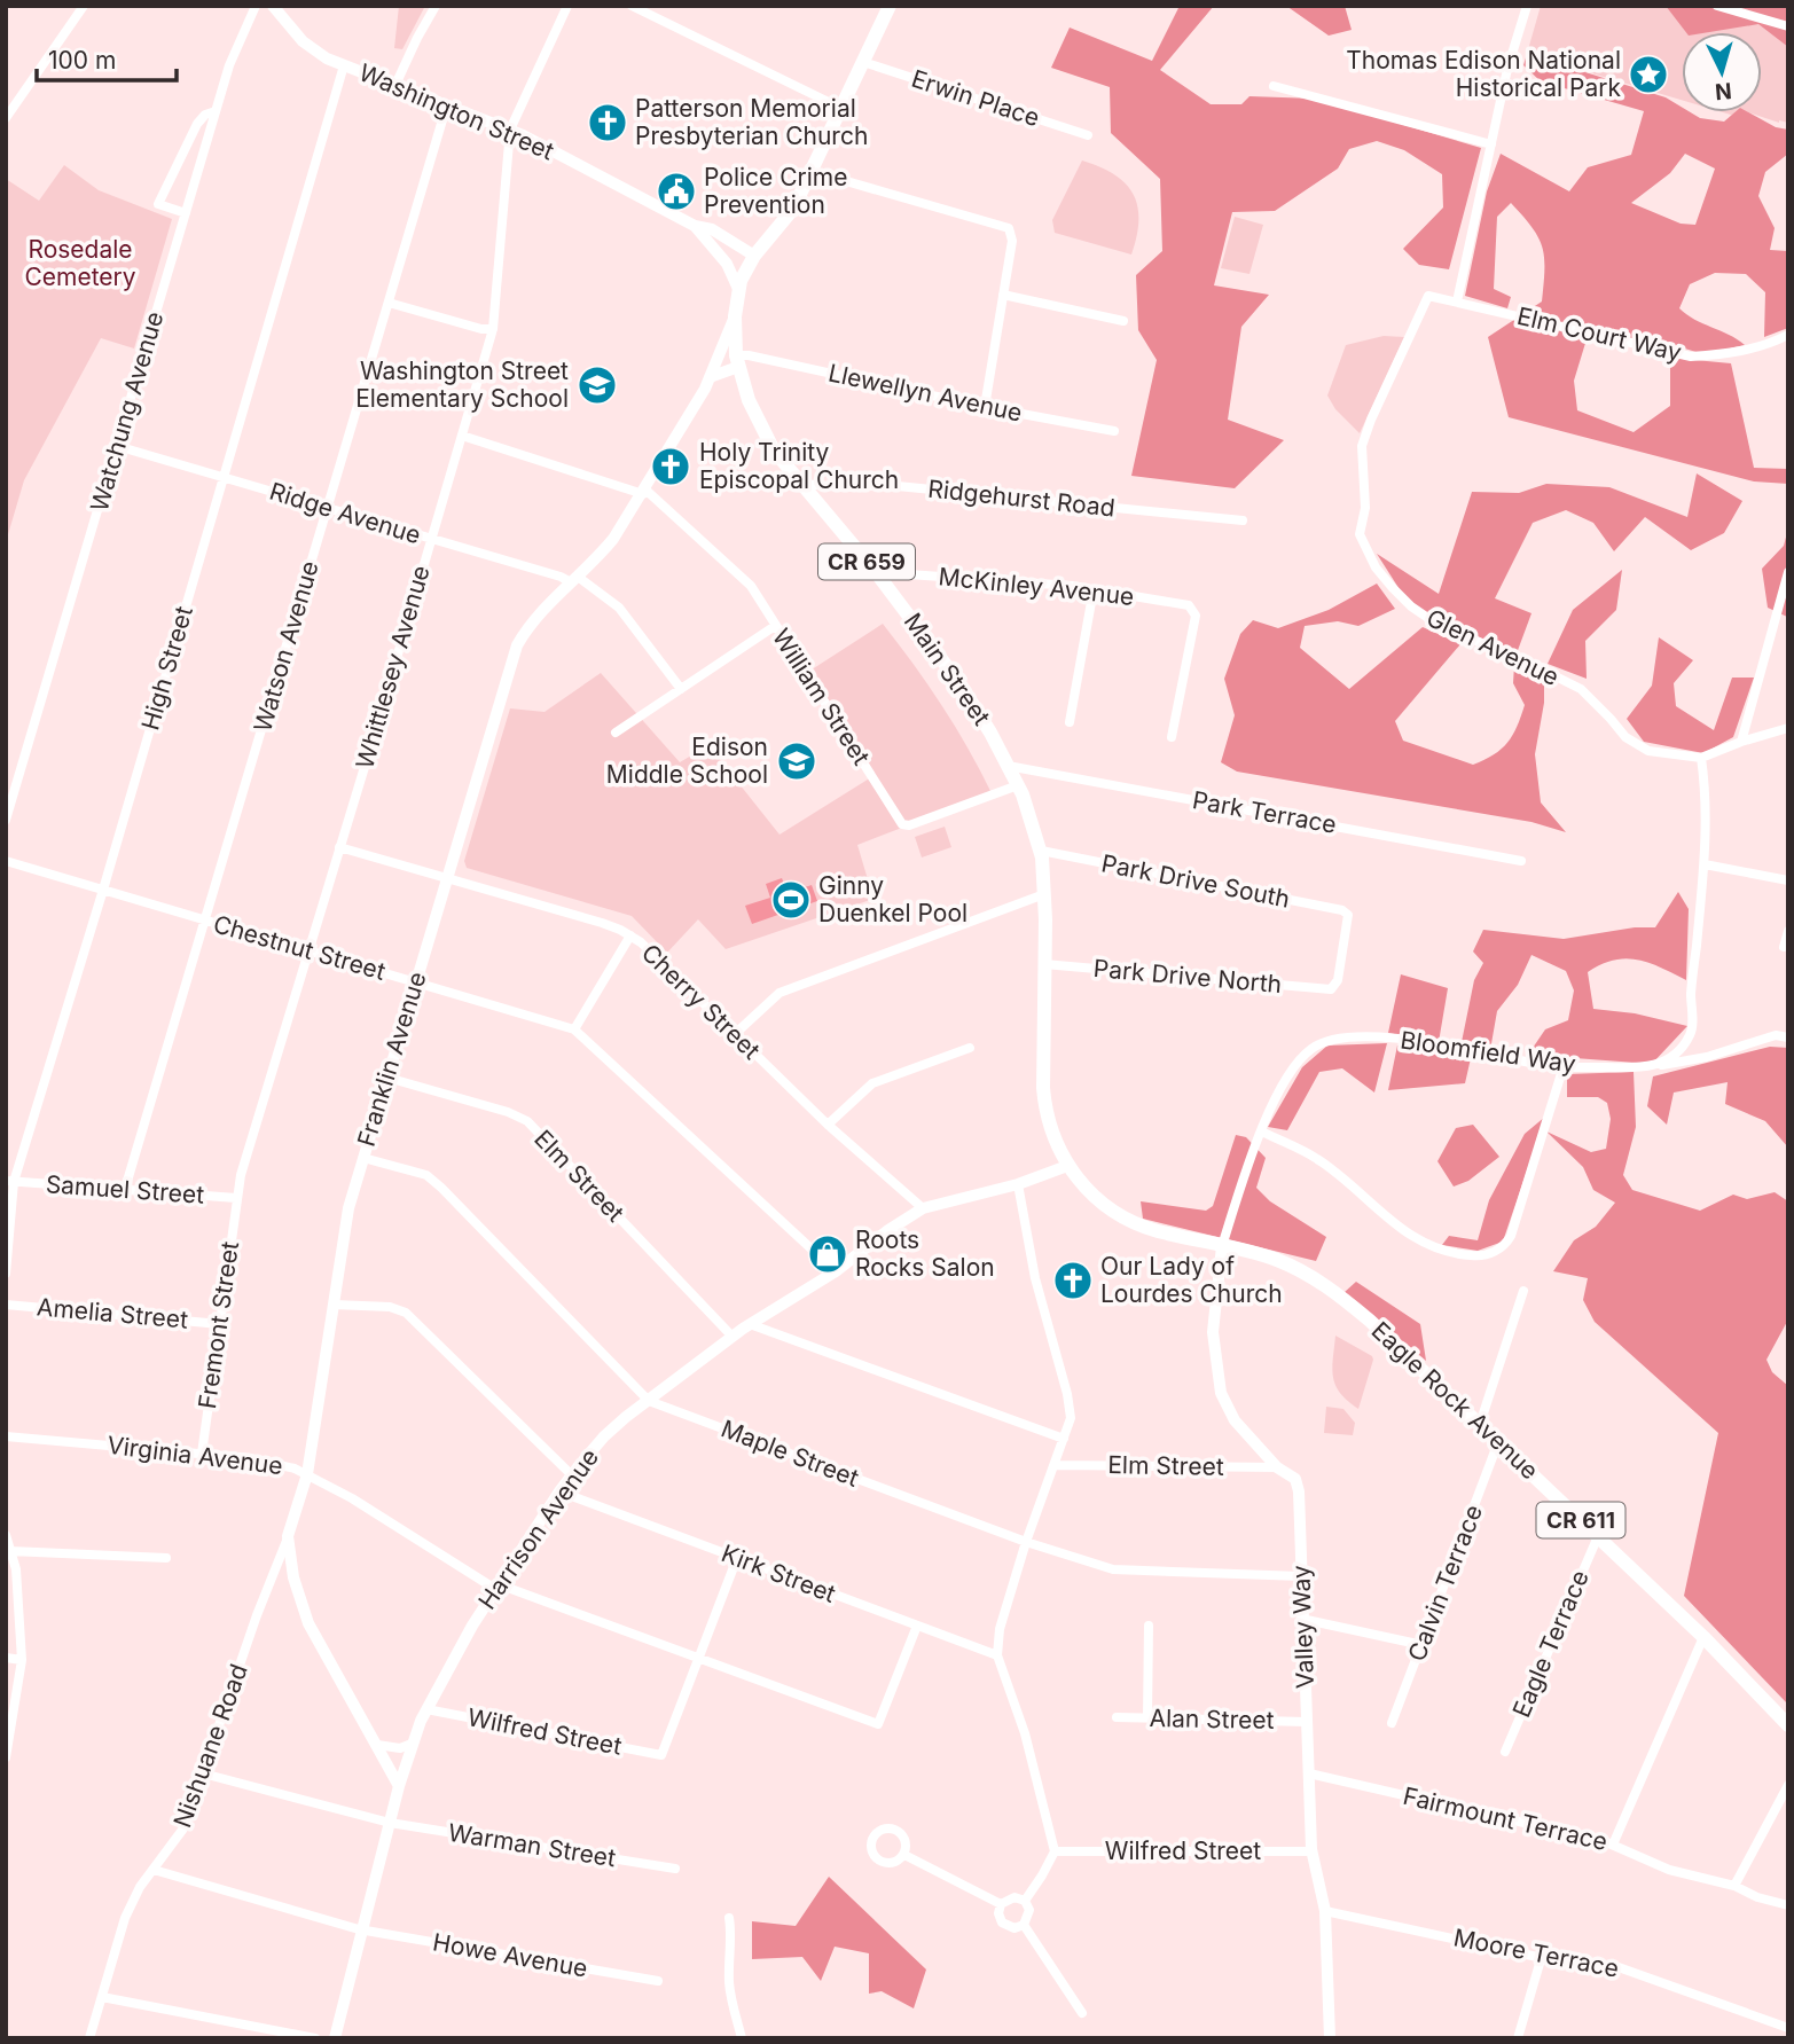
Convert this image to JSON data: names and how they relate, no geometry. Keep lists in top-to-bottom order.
{
  "streets": {
    "main road": [
      "CR 659",
      "Main Street",
      "Eagle Rock Avenue",
      "CR 611"
    ],
    "street": [
      "Erwin Place",
      "Washington Street",
      "Elm Court Way",
      "Llewellyn Avenue",
      "Watchung Avenue",
      "Ridgehurst Road",
      "Ridge Avenue",
      "McKinley Avenue",
      "Watson Avenue",
      "Glen Avenue",
      "Whittlesey Avenue",
      "High Street",
      "William Street",
      "Park Terrace",
      "Park Drive South",
      "Chestnut Street",
      "Park Drive North",
      "Cherry Street",
      "Bloomfield Way",
      "Franklin Avenue",
      "Elm Street",
      "Samuel Street",
      "Amelia Street",
      "Fremont Street",
      "Maple Street",
      "Virginia Avenue",
      "Harrison Avenue",
      "Kirk Street",
      "Calvin Terrace",
      "Valley Way",
      "Eagle Terrace",
      "Alan Street",
      "Wilfred Street",
      "Nishuane Road",
      "Fairmount Terrace",
      "Warman Street",
      "Moore Terrace",
      "Howe Avenue"
    ]
  },
  "crossings": [
    ["Erwin Place", "Main Street"],
    ["Washington Street", "Watson Avenue"],
    ["Washington Street", "Whittlesey Avenue"],
    ["Washington Street", "High Street"],
    ["Washington Street", "Main Street"],
    ["Elm Court Way", "Glen Avenue"],
    ["Llewellyn Avenue", "Main Street"],
    ["Watchung Avenue", "Ridge Avenue"],
    ["Ridgehurst Road", "Main Street"],
    ["Ridge Avenue", "Watson Avenue"],
    ["Ridge Avenue", "Whittlesey Avenue"],
    ["Ridge Avenue", "High Street"],
    ["Ridge Avenue", "Franklin Avenue"],
    ["McKinley Avenue", "Main Street"],
    ["Watson Avenue", "Chestnut Street"],
    ["Watson Avenue", "Samuel Street"],
    ["Whittlesey Avenue", "William Street"],
    ["Whittlesey Avenue", "Chestnut Street"],
    ["Whittlesey Avenue", "Cherry Street"],
    ["Whittlesey Avenue", "Samuel Street"],
    ["Whittlesey Avenue", "Fremont Street"],
    ["High Street", "Chestnut Street"],
    ["High Street", "Samuel Street"],
    ["Main Street", "William Street"],
    ["Main Street", "Park Terrace"],
    ["Main Street", "Park Drive South"],
    ["Main Street", "Park Drive North"],
    ["Main Street", "Franklin Avenue"],
    ["Main Street", "Eagle Rock Avenue"],
    ["William Street", "Franklin Avenue"],
    ["Park Drive South", "Park Drive North"],
    ["Chestnut Street", "Franklin Avenue"],
    ["Chestnut Street", "Harrison Avenue"],
    ["Cherry Street", "Franklin Avenue"],
    ["Cherry Street", "Harrison Avenue"],
    ["Bloomfield Way", "Eagle Rock Avenue"],
    ["Bloomfield Way", "Valley Way"],
    ["Franklin Avenue", "Elm Street"],
    ["Franklin Avenue", "Maple Street"],
    ["Franklin Avenue", "Virginia Avenue"],
    ["Franklin Avenue", "Harrison Avenue"],
    ["Franklin Avenue", "Nishuane Road"],
    ["Elm Street", "Harrison Avenue"],
    ["Elm Street", "Valley Way"],
    ["Samuel Street", "Fremont Street"],
    ["Amelia Street", "Fremont Street"],
    ["Fremont Street", "Virginia Avenue"],
    ["Eagle Rock Avenue", "Calvin Terrace"],
    ["Eagle Rock Avenue", "Valley Way"],
    ["Eagle Rock Avenue", "Eagle Terrace"],
    ["Maple Street", "Harrison Avenue"],
    ["Maple Street", "Valley Way"],
    ["Virginia Avenue", "Harrison Avenue"],
    ["Virginia Avenue", "Kirk Street"],
    ["Virginia Avenue", "Wilfred Street"],
    ["Harrison Avenue", "Kirk Street"],
    ["Harrison Avenue", "Wilfred Street"],
    ["Harrison Avenue", "Warman Street"],
    ["Harrison Avenue", "Howe Avenue"],
    ["Valley Way", "Alan Street"],
    ["Valley Way", "Wilfred Street"],
    ["Valley Way", "Fairmount Terrace"],
    ["Valley Way", "Moore Terrace"],
    ["Nishuane Road", "Warman Street"],
    ["Nishuane Road", "Howe Avenue"]
  ],
  "parks": ["Rosedale Cemetery"],
  "places": {
    "place": ["Thomas Edison National Historical Park"],
    "church": ["Patterson Memorial Presbyterian Church", "Holy Trinity Episcopal Church", "Our Lady of Lourdes Church"],
    "public building": ["Police Crime Prevention"],
    "school or university": ["Washington Street Elementary School", "Edison Middle School"],
    "sports": ["Ginny Duenkel Pool"],
    "shop": ["Roots Rocks Salon"]
  },
  "scale_bar": "100 m",
  "north": "bottom"
}
